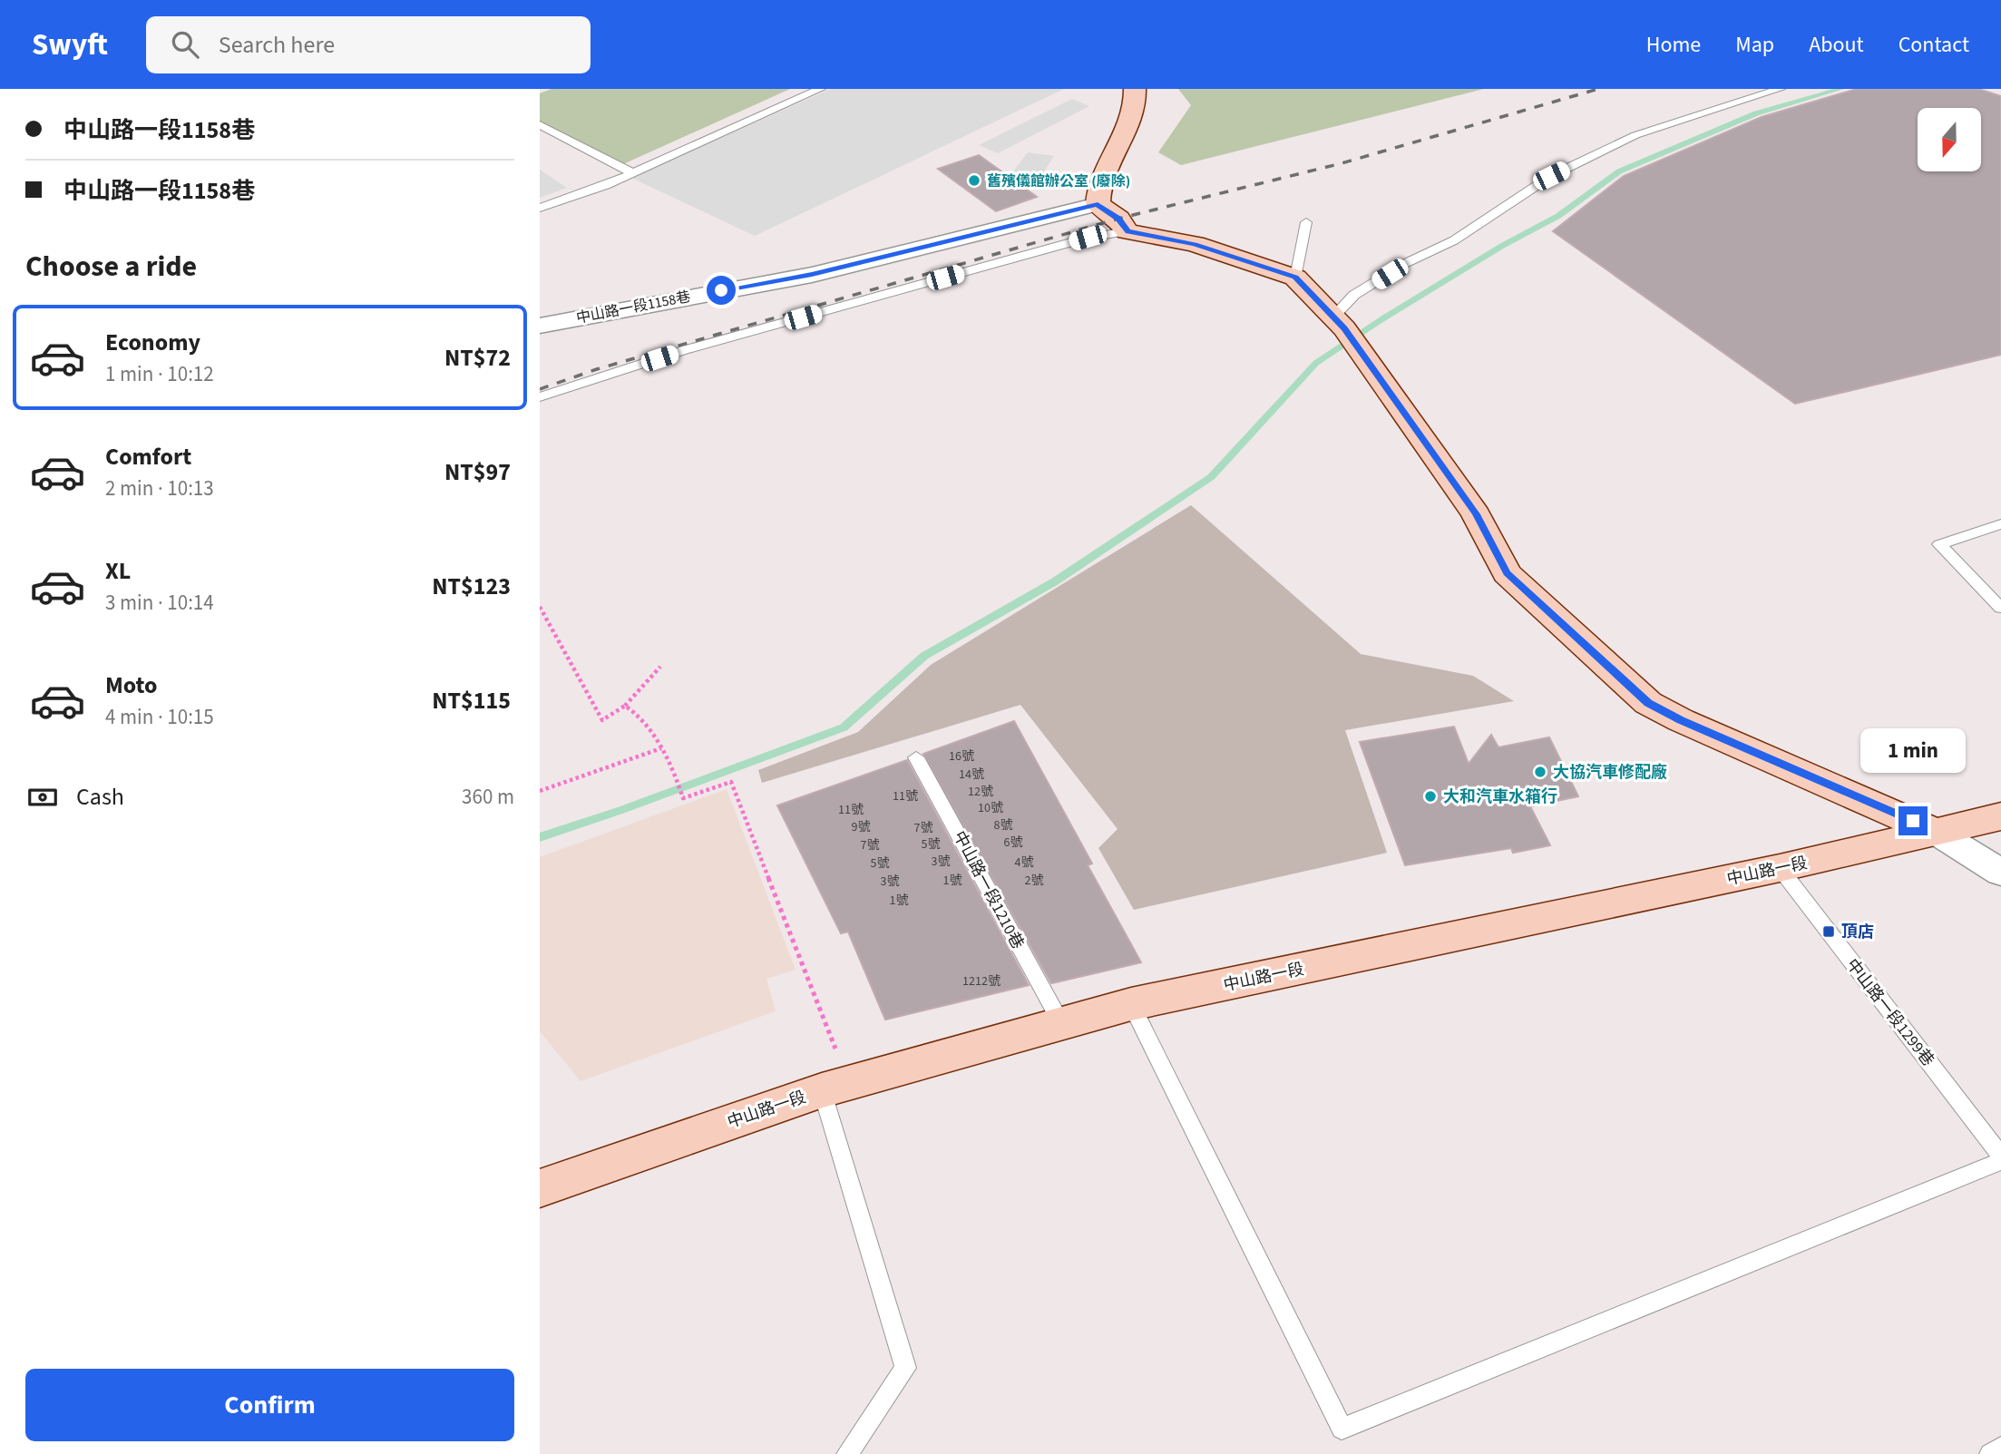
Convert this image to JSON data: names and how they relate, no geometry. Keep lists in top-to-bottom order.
{
  "streets": {
    "street": ["中山路一段1158巷", "中山路一段"],
    "lane": ["中山路一段1210巷", "中山路一段1299巷"]
  },
  "crossings": [
    ["中山路一段", "中山路一段1210巷"],
    ["中山路一段", "中山路一段1299巷"]
  ],
  "places": {
    "other": ["舊殯儀館辦公室 (廢除)", "大協汽車修配廠", "大和汽車水箱行"],
    "transit": ["頂店"]
  },
  "house_numbers": [
    "16號",
    "14號",
    "12號",
    "11號",
    "10號",
    "11號",
    "8號",
    "9號",
    "7號",
    "6號",
    "5號",
    "7號",
    "3號",
    "4號",
    "5號",
    "1號",
    "2號",
    "3號",
    "1號",
    "1212號"
  ],
  "north": "bottom",
  "page": {
    "header": "Swyft",
    "search": "Search here",
    "nav": [
      "Home",
      "Map",
      "About",
      "Contact"
    ],
    "banner": ["中山路一段1158巷", "中山路一段1158巷"],
    "heading": "Choose a ride",
    "list": [
      {
        "name": "Economy",
        "note": "1 min · 10:12",
        "value": "NT$72"
      },
      {
        "name": "Comfort",
        "note": "2 min · 10:13",
        "value": "NT$97"
      },
      {
        "name": "XL",
        "note": "3 min · 10:14",
        "value": "NT$123"
      },
      {
        "name": "Moto",
        "note": "4 min · 10:15",
        "value": "NT$115"
      }
    ],
    "bubble": "1 min",
    "pay": ["Cash", "360 m"],
    "buttons": "Confirm"
  }
}
